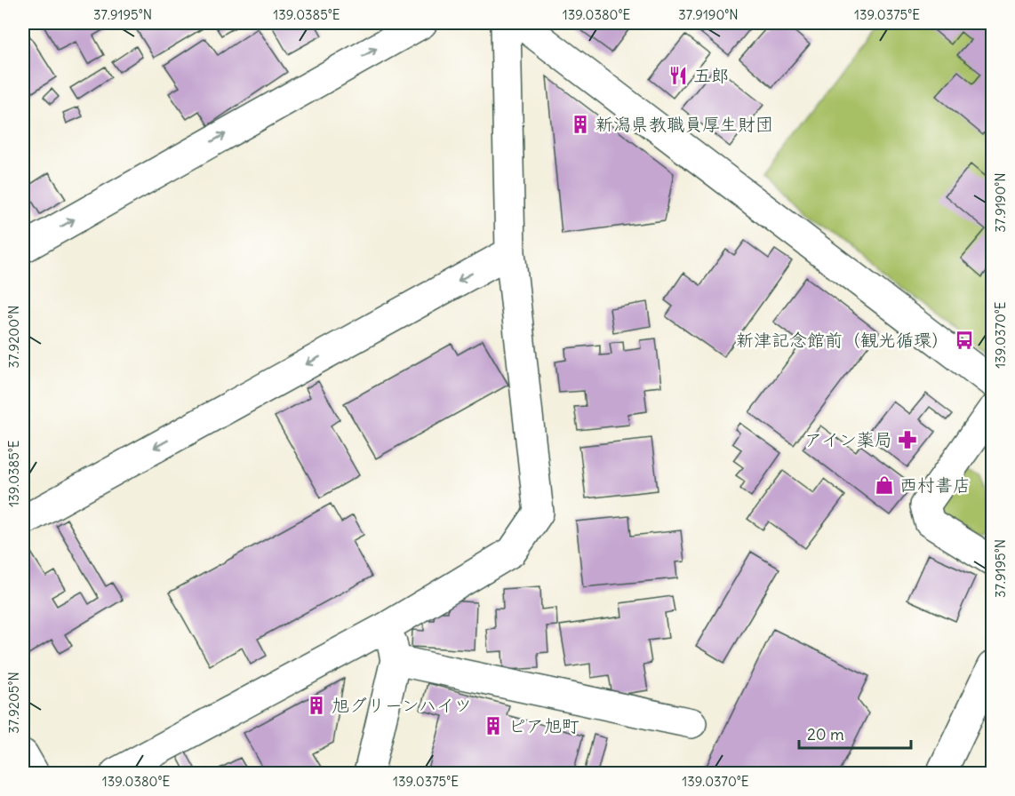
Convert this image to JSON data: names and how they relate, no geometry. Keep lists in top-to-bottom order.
{
  "places": {
    "restaurant": ["五郎"],
    "building": ["新潟県教職員厚生財団", "旭グリーンハイツ", "ピア旭町"],
    "bus stop": ["新津記念館前（観光循環）"],
    "pharmacy": ["アイン薬局"],
    "shop": ["西村書店"]
  },
  "scale_bar": "20 m",
  "coordinates": [
    "37.9195°N",
    "139.0385°E",
    "139.0380°E",
    "37.9190°N",
    "139.0375°E",
    "139.0370°E",
    "37.9200°N",
    "37.9205°N"
  ]
}
